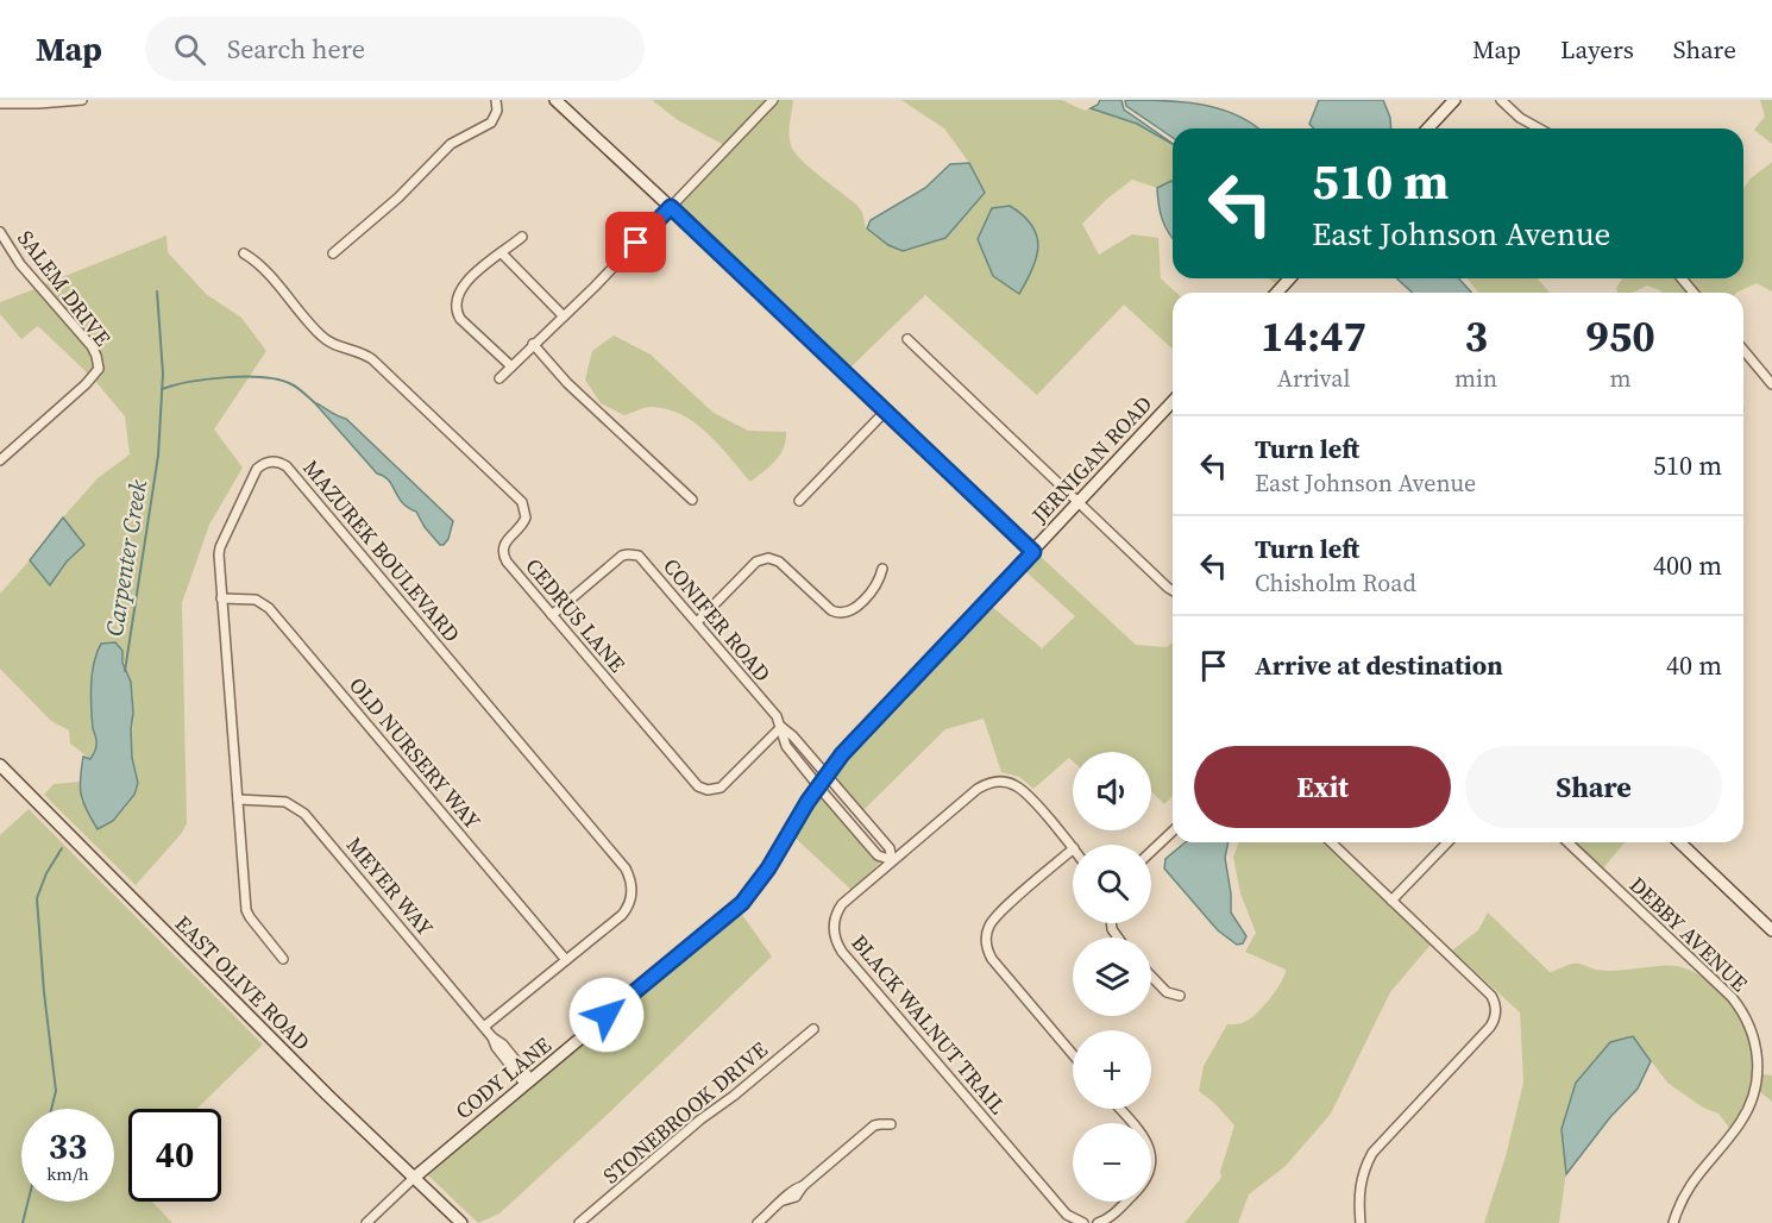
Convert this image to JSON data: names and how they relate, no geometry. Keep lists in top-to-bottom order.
{
  "streets": {
    "street": [
      "SALEM DRIVE",
      "JERNIGAN ROAD",
      "MAZUREK BOULEVARD",
      "CEDRUS LANE",
      "CONIFER ROAD",
      "OLD NURSERY WAY",
      "MEYER WAY",
      "DEBBY AVENUE",
      "EAST OLIVE ROAD",
      "BLACK WALNUT TRAIL",
      "CODY LANE",
      "STONEBROOK DRIVE"
    ]
  },
  "crossings": [
    ["JERNIGAN ROAD", "CODY LANE"],
    ["MAZUREK BOULEVARD", "OLD NURSERY WAY"],
    ["MAZUREK BOULEVARD", "MEYER WAY"],
    ["CEDRUS LANE", "CONIFER ROAD"],
    ["CONIFER ROAD", "BLACK WALNUT TRAIL"],
    ["CONIFER ROAD", "CODY LANE"],
    ["MEYER WAY", "CODY LANE"],
    ["EAST OLIVE ROAD", "CODY LANE"]
  ],
  "water": ["Carpenter Creek"],
  "page": {
    "header": "Map",
    "search": "Search here",
    "nav": ["Map", "Layers", "Share"],
    "turn": ["510 m", "East Johnson Avenue"],
    "eta": [
      "14:47",
      "Arrival",
      "3",
      "min",
      "950",
      "m"
    ],
    "list": [
      {
        "name": "Turn left",
        "note": "East Johnson Avenue",
        "value": "510 m"
      },
      {
        "name": "Turn left",
        "note": "Chisholm Road",
        "value": "400 m"
      },
      {
        "name": "Arrive at destination",
        "value": "40 m"
      }
    ],
    "buttons": ["Exit", "Share"],
    "map_buttons": ["+", "−"],
    "speed": "33 km/h",
    "limit": "40"
  }
}
